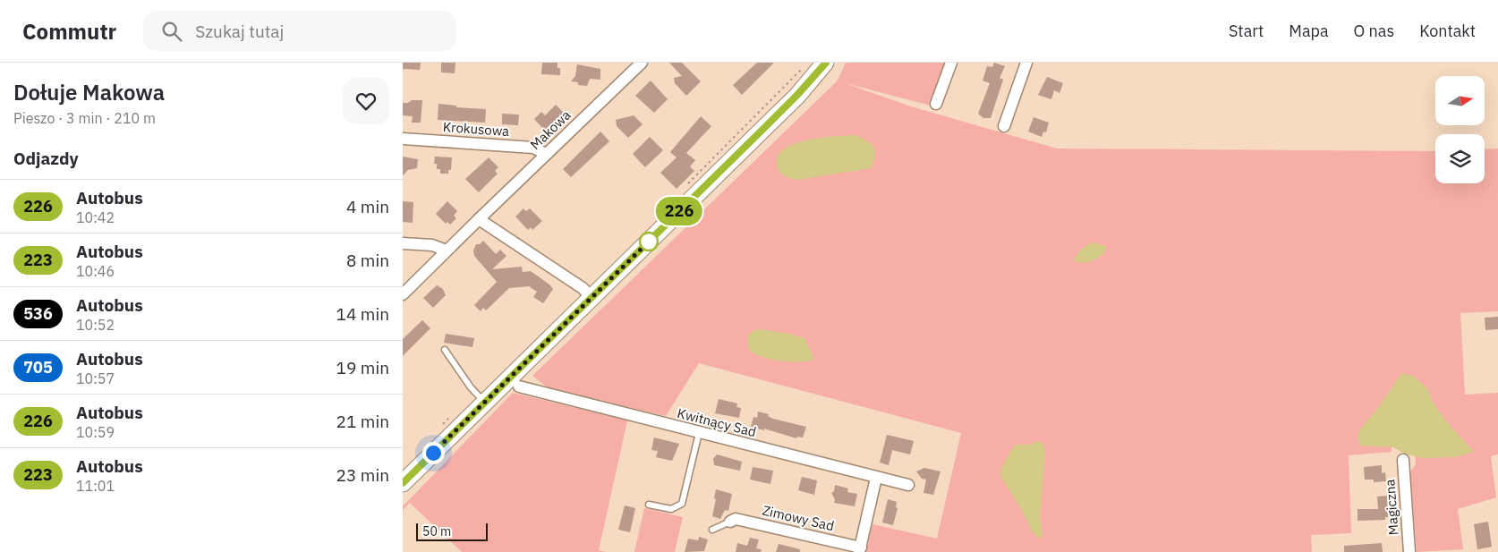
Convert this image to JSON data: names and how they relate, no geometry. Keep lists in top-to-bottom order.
{
  "streets": {
    "street": [
      "Krokusowa",
      "Makowa",
      "Kwitnący Sad",
      "Magiczna",
      "Zimowy Sad"
    ]
  },
  "crossings": [
    ["Krokusowa", "Makowa"],
    ["Kwitnący Sad", "Zimowy Sad"]
  ],
  "lines": ["bus line 226"],
  "scale_bar": "50 m",
  "north": "right",
  "page": {
    "header": "Commutr",
    "search": "Szukaj tutaj",
    "nav": [
      "Start",
      "Mapa",
      "O nas",
      "Kontakt"
    ],
    "heading": [
      ["Dołuje Makowa", "Pieszo · 3 min · 210 m"],
      "Odjazdy"
    ],
    "on_map": "226",
    "list": [
      {
        "mark": "226",
        "name": "Autobus",
        "note": "10:42",
        "value": "4 min"
      },
      {
        "mark": "223",
        "name": "Autobus",
        "note": "10:46",
        "value": "8 min"
      },
      {
        "mark": "536",
        "name": "Autobus",
        "note": "10:52",
        "value": "14 min"
      },
      {
        "mark": "705",
        "name": "Autobus",
        "note": "10:57",
        "value": "19 min"
      },
      {
        "mark": "226",
        "name": "Autobus",
        "note": "10:59",
        "value": "21 min"
      },
      {
        "mark": "223",
        "name": "Autobus",
        "note": "11:01",
        "value": "23 min"
      }
    ],
    "scale": "50 m"
  }
}
